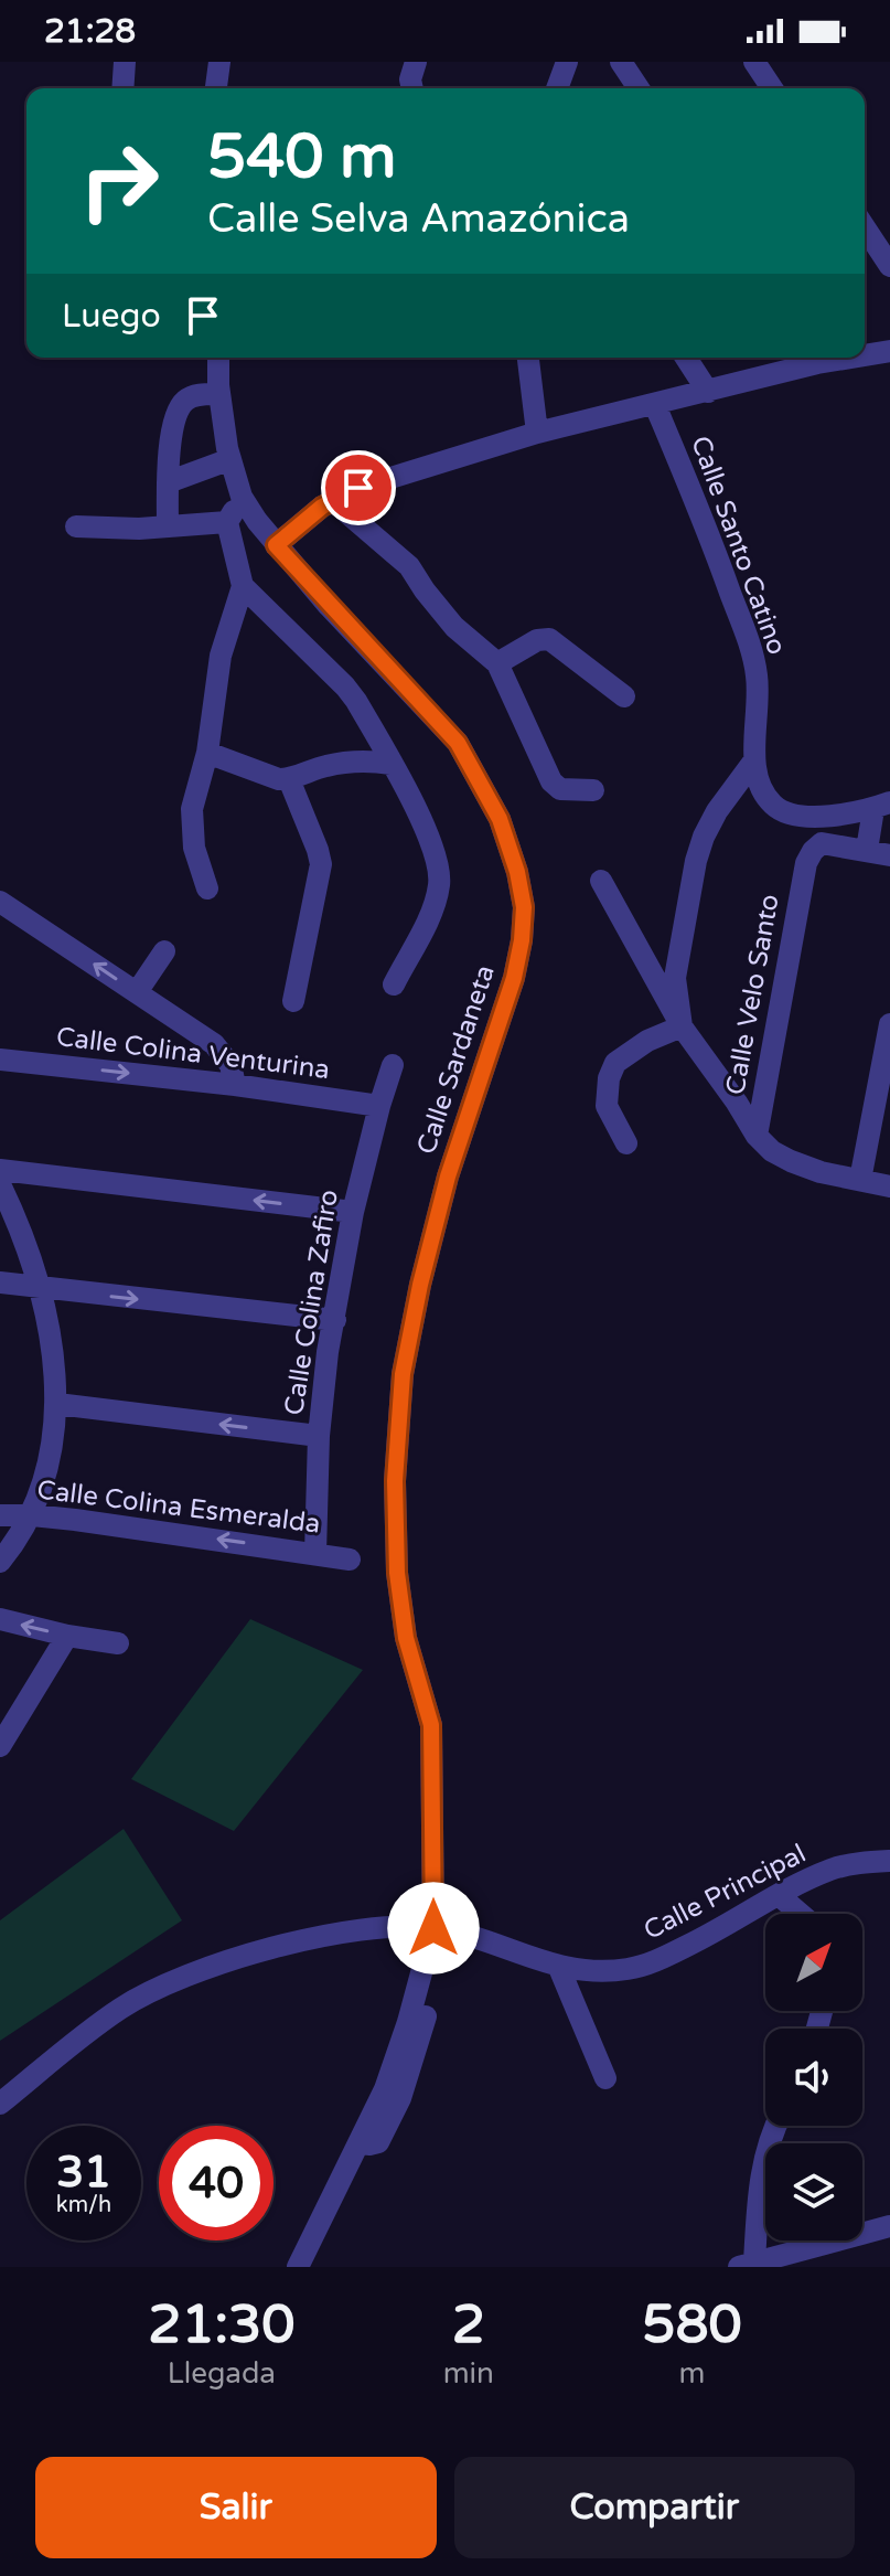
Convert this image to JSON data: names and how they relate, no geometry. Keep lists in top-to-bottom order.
{
  "streets": {
    "street": [
      "Calle Santo Catino",
      "Calle Velo Santo",
      "Calle Colina Venturina",
      "Calle Sardaneta",
      "Calle Colina Zafiro",
      "Calle Colina Esmeralda",
      "Calle Principal"
    ]
  },
  "crossings": [
    ["Calle Colina Venturina", "Calle Colina Zafiro"],
    ["Calle Sardaneta", "Calle Principal"],
    ["Calle Colina Zafiro", "Calle Colina Esmeralda"]
  ],
  "north": "top right",
  "page": {
    "status": "21:28",
    "turn": ["540 m", "Calle Selva Amazónica"],
    "then": "Luego",
    "speed": "31 km/h",
    "limit": "40",
    "eta": [
      "21:30",
      "Llegada",
      "2",
      "min",
      "580",
      "m"
    ],
    "buttons": ["Salir", "Compartir"]
  }
}
